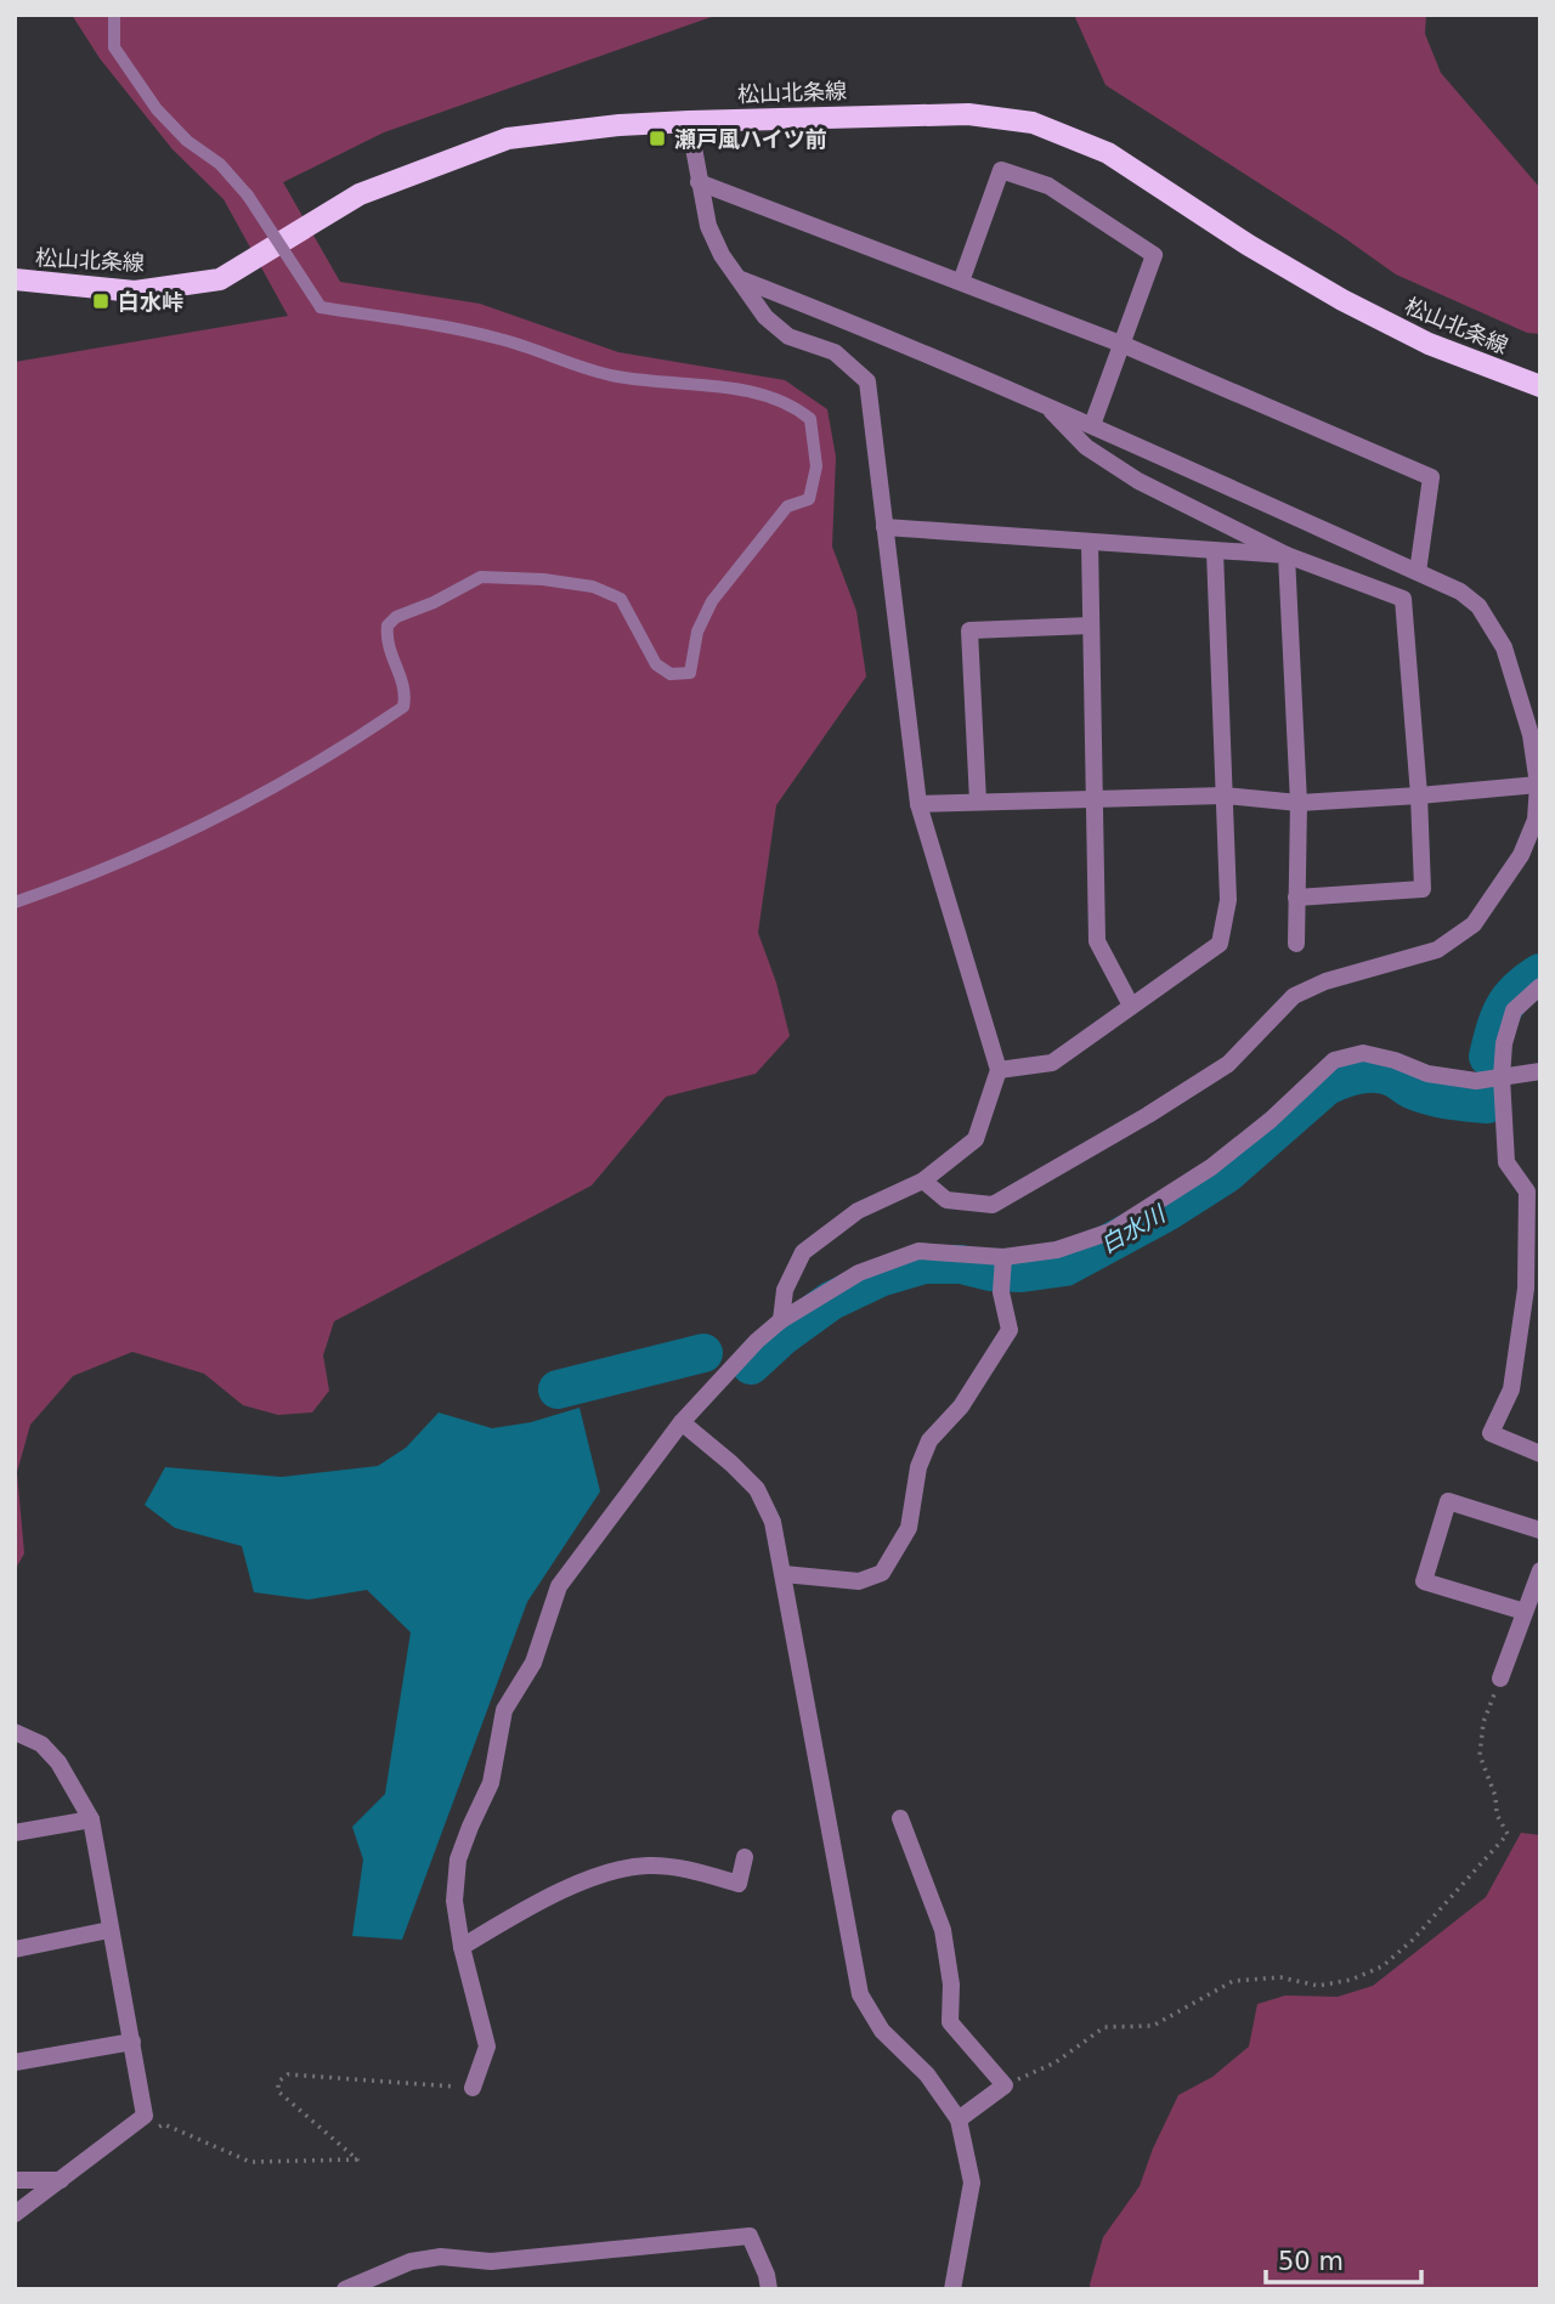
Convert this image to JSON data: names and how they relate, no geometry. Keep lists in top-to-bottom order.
{
  "streets": {
    "main road": ["松山北条線"]
  },
  "water": ["白水川"],
  "places": {
    "transit": ["瀬戸風ハイツ前", "白水峠"]
  },
  "scale_bar": "50 m"
}
